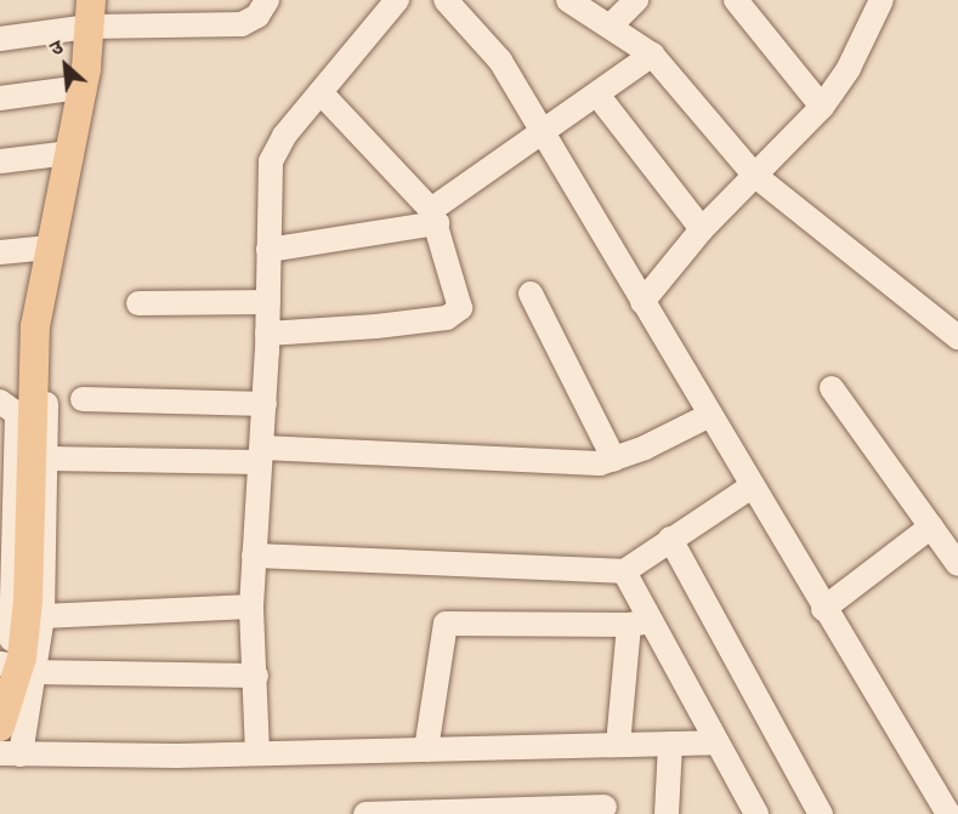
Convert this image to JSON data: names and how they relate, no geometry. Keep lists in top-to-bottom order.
{
  "north": "top left"
}
